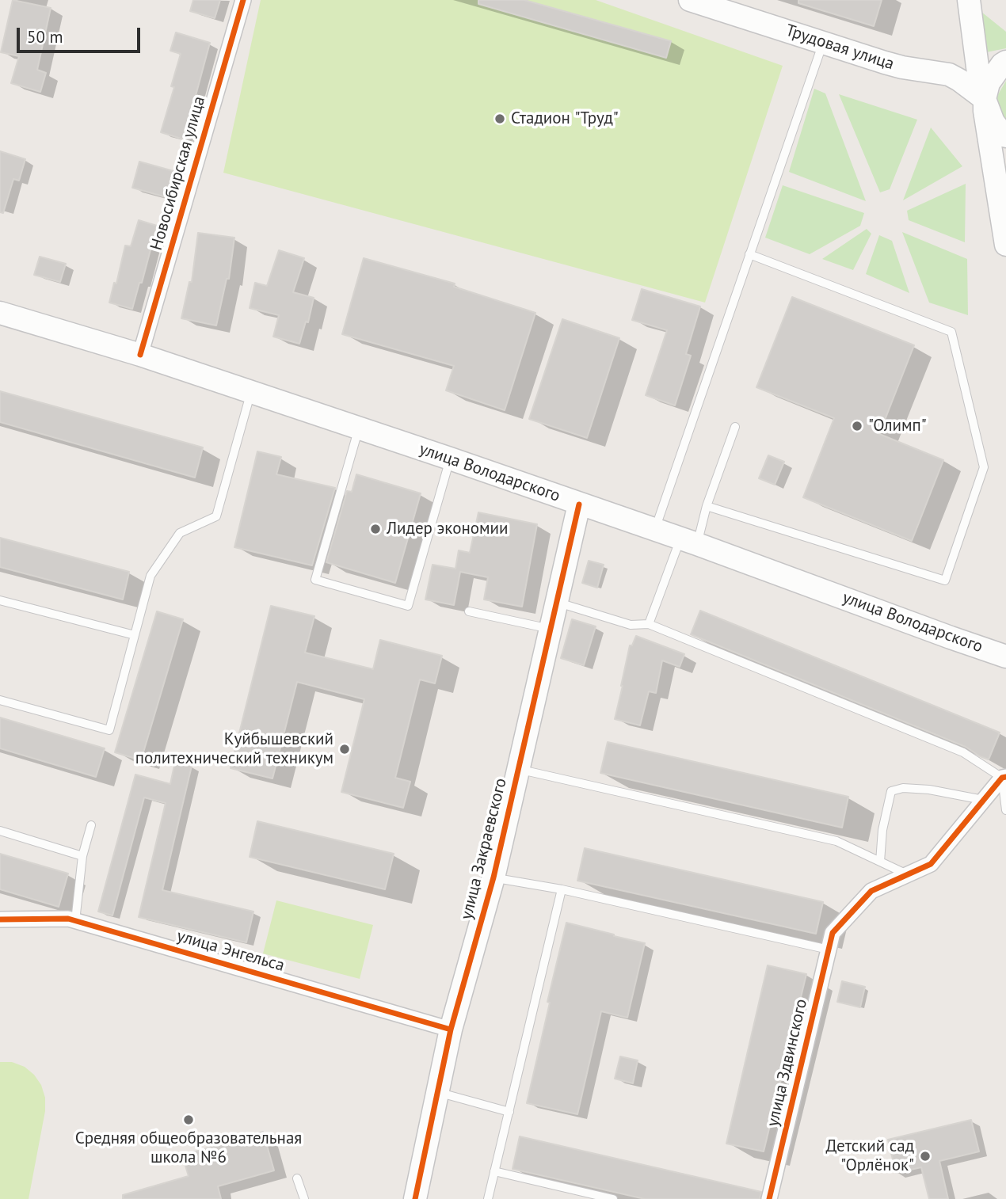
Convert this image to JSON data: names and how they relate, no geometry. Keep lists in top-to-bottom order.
{
  "streets": {
    "main road": ["Трудовая улица", "улица Володарского", "улица Закраевского"],
    "street": ["Новосибирская улица", "улица Энгельса", "улица Здвинского"]
  },
  "crossings": [
    ["Новосибирская улица", "улица Володарского"],
    ["улица Володарского", "улица Закраевского"],
    ["улица Закраевского", "улица Энгельса"]
  ],
  "places": [
    "Стадион \"Труд\"",
    "\"Олимп\"",
    "Лидер экономии",
    "Куйбышевский политехнический техникум",
    "Средняя общеобразовательная школа №6",
    "Детский сад \"Орлёнок\""
  ],
  "scale_bar": "50 m"
}
